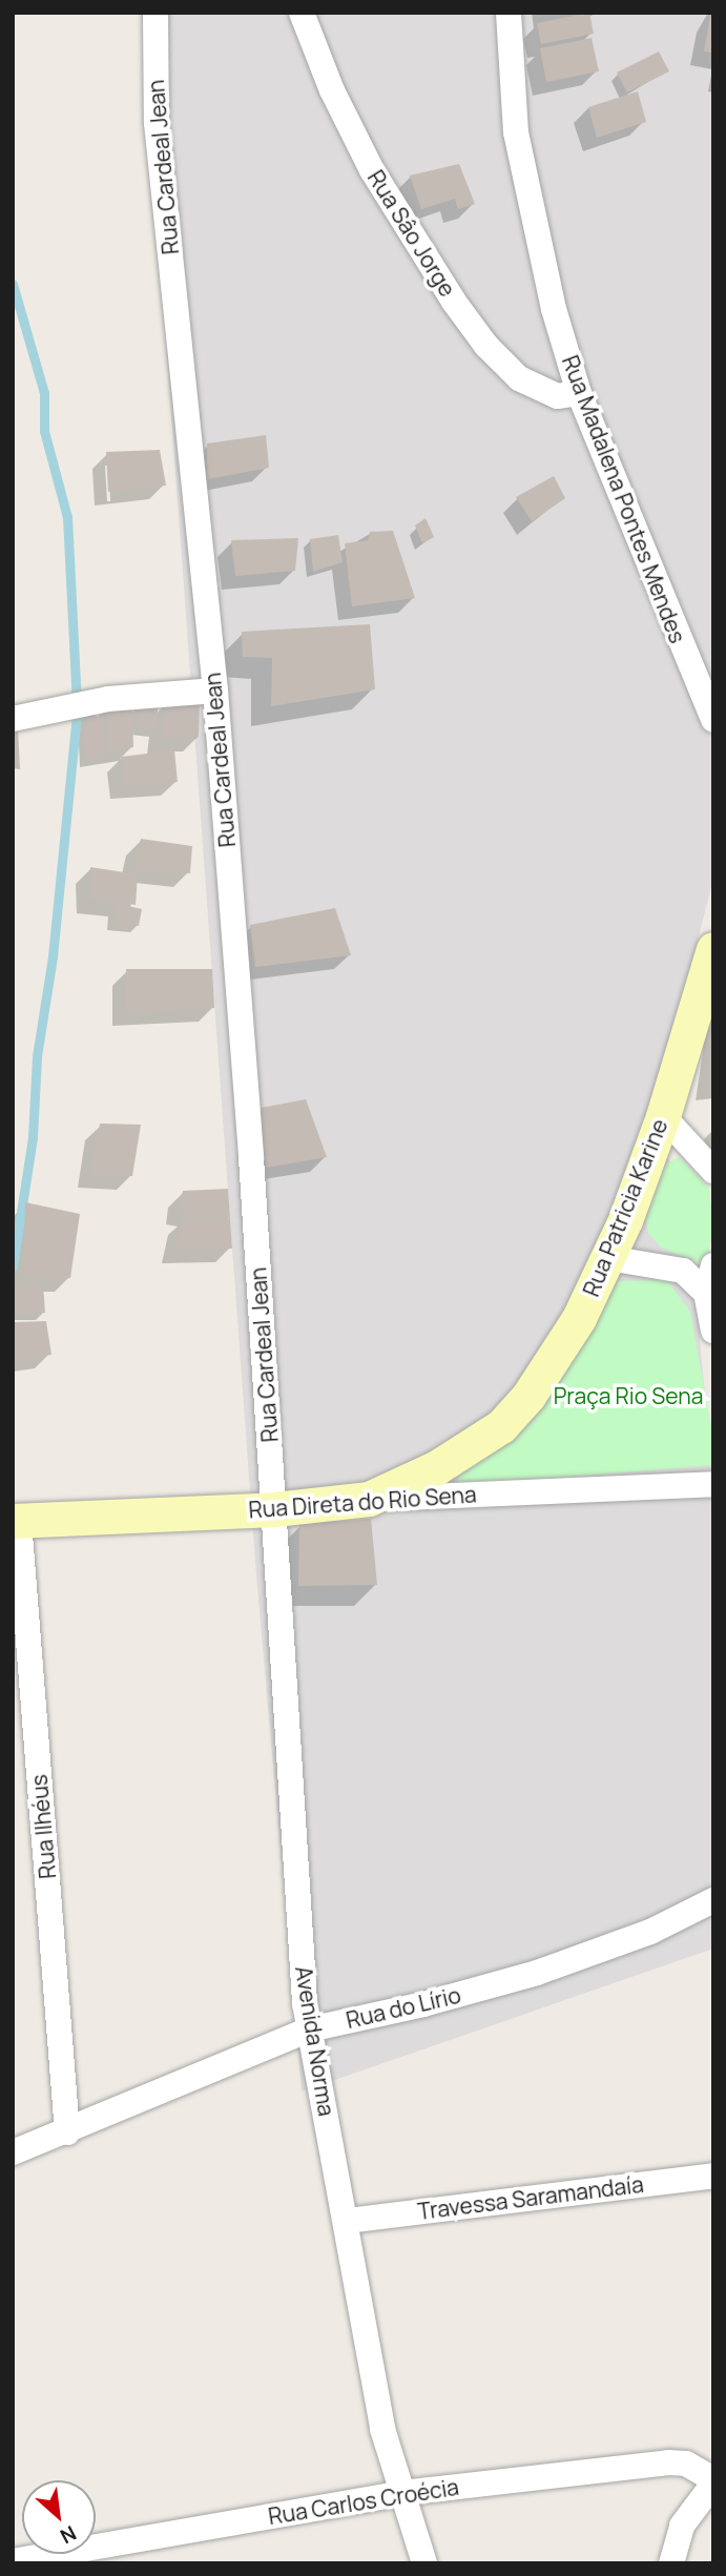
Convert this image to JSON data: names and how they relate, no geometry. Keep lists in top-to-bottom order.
{
  "streets": {
    "main road": ["Rua Patricia Karine", "Rua Direta do Rio Sena"],
    "street": [
      "Rua Cardeal Jean",
      "Rua Sâo Jorge",
      "Rua Madalena Pontes Mendes",
      "Rua Ilhéus",
      "Rua do Lírio",
      "Avenida Norma",
      "Travessa Saramandaía",
      "Rua Carlos Croécia"
    ]
  },
  "crossings": [
    ["Rua Cardeal Jean", "Rua Direta do Rio Sena"],
    ["Rua Cardeal Jean", "Avenida Norma"],
    ["Rua Sâo Jorge", "Rua Madalena Pontes Mendes"],
    ["Rua Patricia Karine", "Rua Direta do Rio Sena"],
    ["Rua Direta do Rio Sena", "Rua Ilhéus"],
    ["Rua Direta do Rio Sena", "Avenida Norma"],
    ["Rua Ilhéus", "Rua do Lírio"],
    ["Rua do Lírio", "Avenida Norma"],
    ["Avenida Norma", "Travessa Saramandaía"],
    ["Avenida Norma", "Rua Carlos Croécia"]
  ],
  "parks": ["Praça Rio Sena"],
  "north": "bottom right"
}
